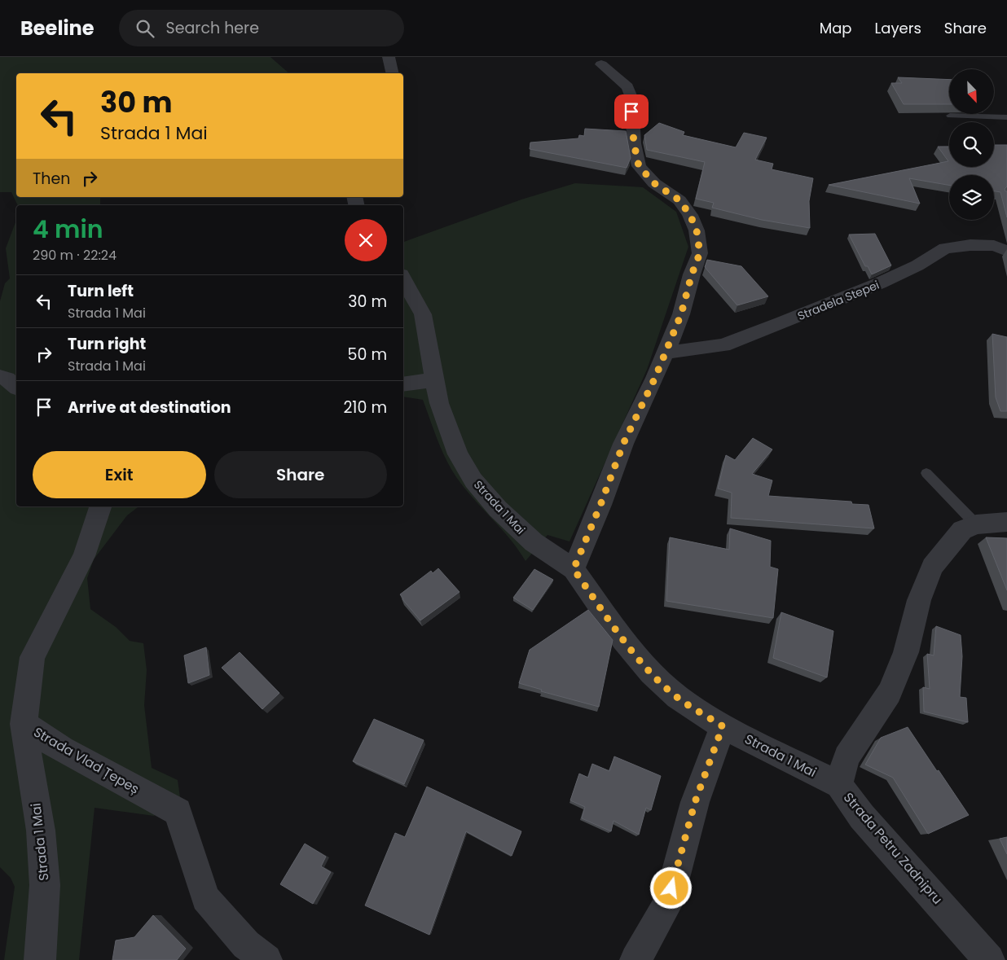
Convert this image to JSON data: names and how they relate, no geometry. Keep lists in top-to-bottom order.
{
  "streets": {
    "street": [
      "Stradela Stepei",
      "Strada 1 Mai",
      "Strada Vlad Țepeș",
      "Strada Petru Zadnipru"
    ]
  },
  "crossings": [
    ["Strada 1 Mai", "Strada Vlad Țepeș"],
    ["Strada 1 Mai", "Strada Petru Zadnipru"]
  ],
  "north": "bottom right",
  "page": {
    "header": "Beeline",
    "search": "Search here",
    "nav": ["Map", "Layers", "Share"],
    "turn": ["30 m", "Strada 1 Mai"],
    "then": "Then",
    "heading": ["4 min", "290 m · 22:24"],
    "list": [
      {
        "name": "Turn left",
        "note": "Strada 1 Mai",
        "value": "30 m"
      },
      {
        "name": "Turn right",
        "note": "Strada 1 Mai",
        "value": "50 m"
      },
      {
        "name": "Arrive at destination",
        "value": "210 m"
      }
    ],
    "buttons": ["Exit", "Share"]
  }
}
